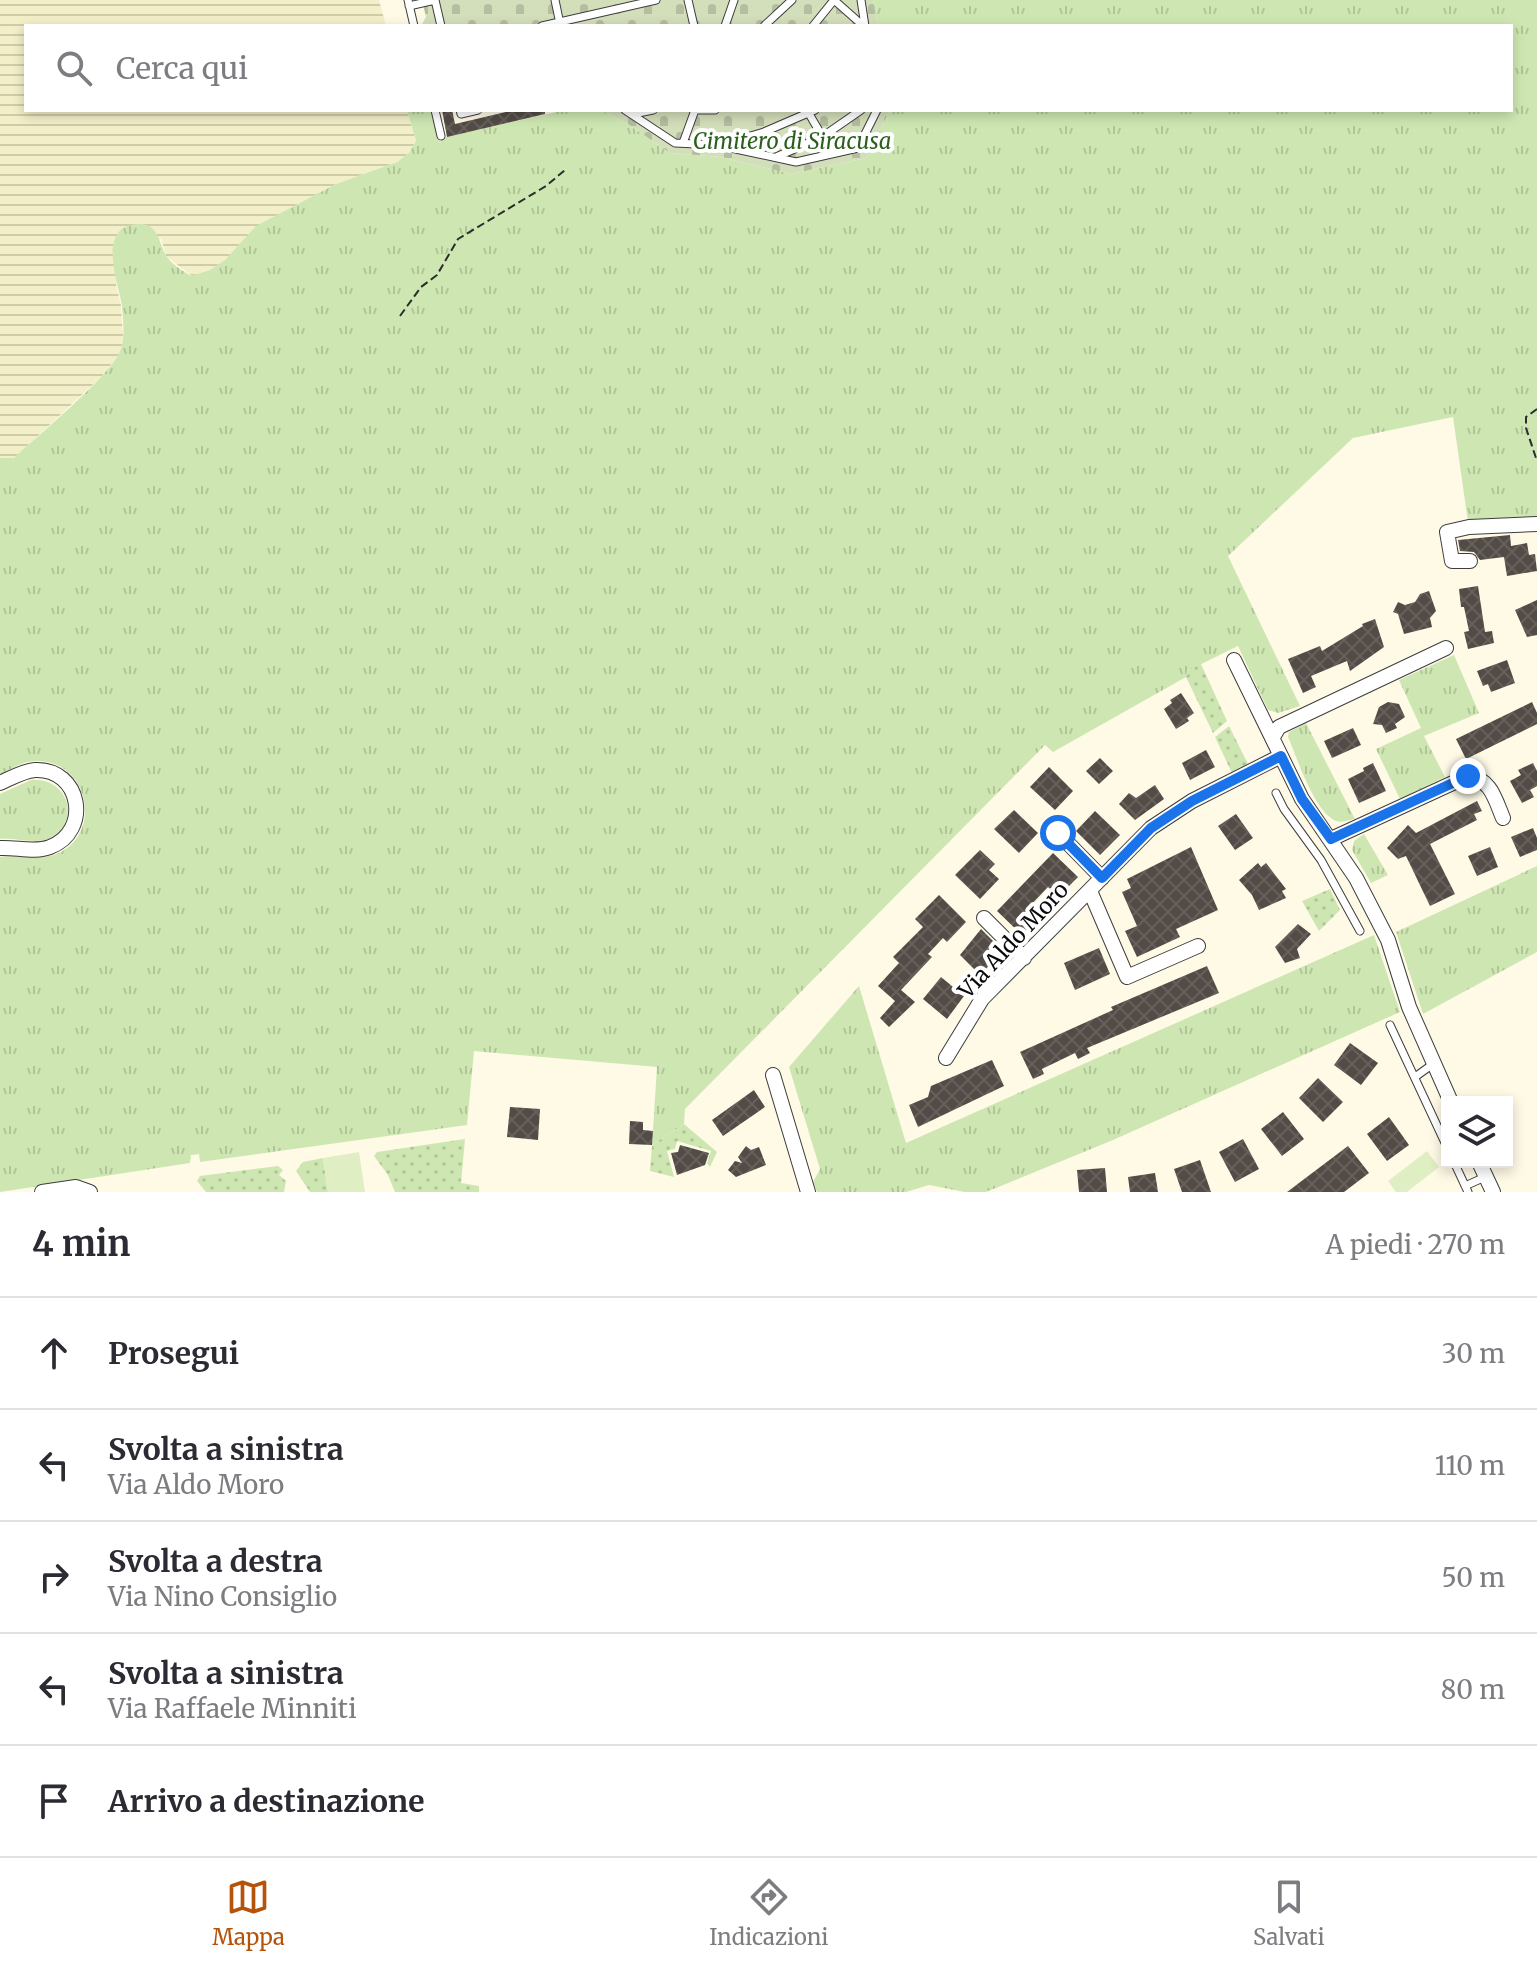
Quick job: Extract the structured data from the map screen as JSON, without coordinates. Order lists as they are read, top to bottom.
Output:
{
  "streets": {
    "street": ["Via Aldo Moro"]
  },
  "parks": ["Cimitero di Siracusa"],
  "page": {
    "search": "Cerca qui",
    "heading": ["4 min", "A piedi · 270 m"],
    "list": [
      ["Prosegui", "30 m"],
      ["Svolta a sinistra", "Via Aldo Moro", "110 m"],
      ["Svolta a destra", "Via Nino Consiglio", "50 m"],
      ["Svolta a sinistra", "Via Raffaele Minniti", "80 m"],
      "Arrivo a destinazione"
    ],
    "nav": ["Mappa", "Indicazioni", "Salvati"]
  }
}
